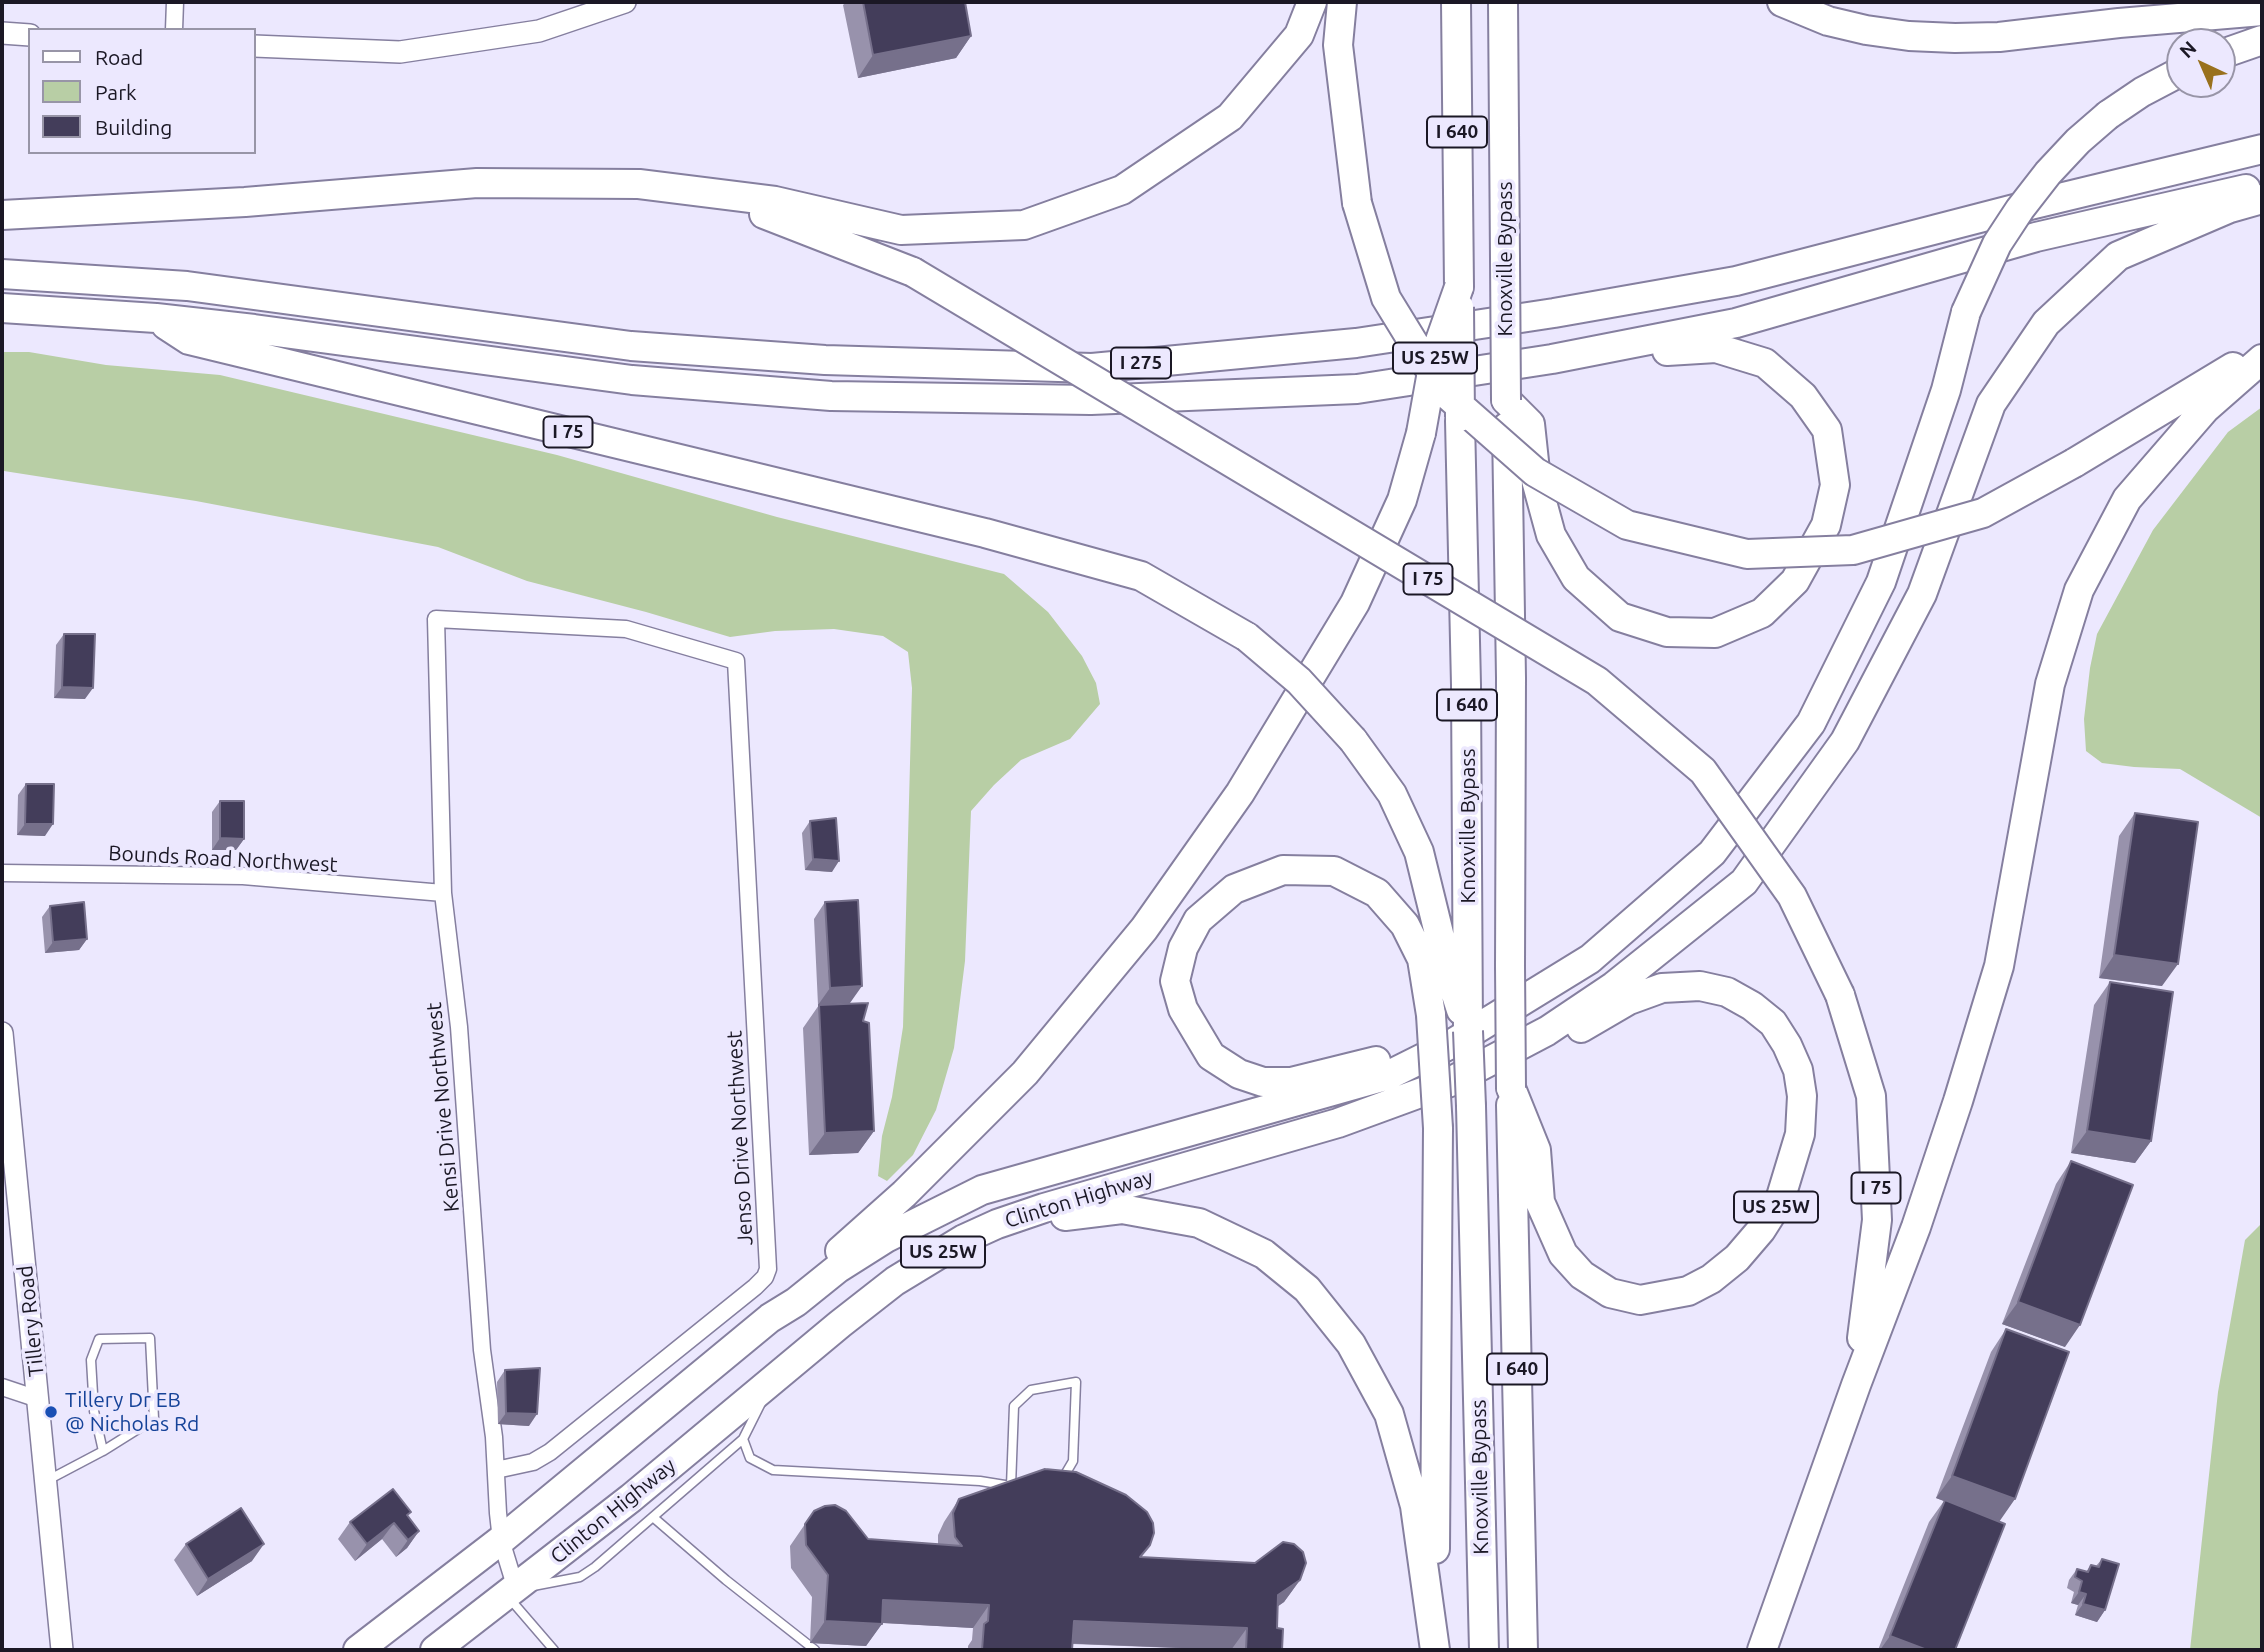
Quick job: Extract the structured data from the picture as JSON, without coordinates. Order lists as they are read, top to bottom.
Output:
{
  "streets": {
    "highway": [
      "I 640",
      "Knoxville Bypass",
      "US 25W",
      "I 275",
      "I 75",
      "Clinton Highway"
    ],
    "street": [
      "Bounds Road Northwest",
      "Kensi Drive Northwest",
      "Jenso Drive Northwest",
      "Tillery Road"
    ]
  },
  "crossings": [
    ["Knoxville Bypass", "US 25W"],
    ["Knoxville Bypass", "I 75"],
    ["US 25W", "Kensi Drive Northwest"],
    ["US 25W", "Clinton Highway"],
    ["I 275", "I 75"],
    ["Bounds Road Northwest", "Kensi Drive Northwest"],
    ["Kensi Drive Northwest", "Jenso Drive Northwest"],
    ["Kensi Drive Northwest", "Clinton Highway"]
  ],
  "places": ["Tillery Dr EB @ Nicholas Rd"],
  "legend": ["Road", "Park", "Building"],
  "north": "top left"
}
